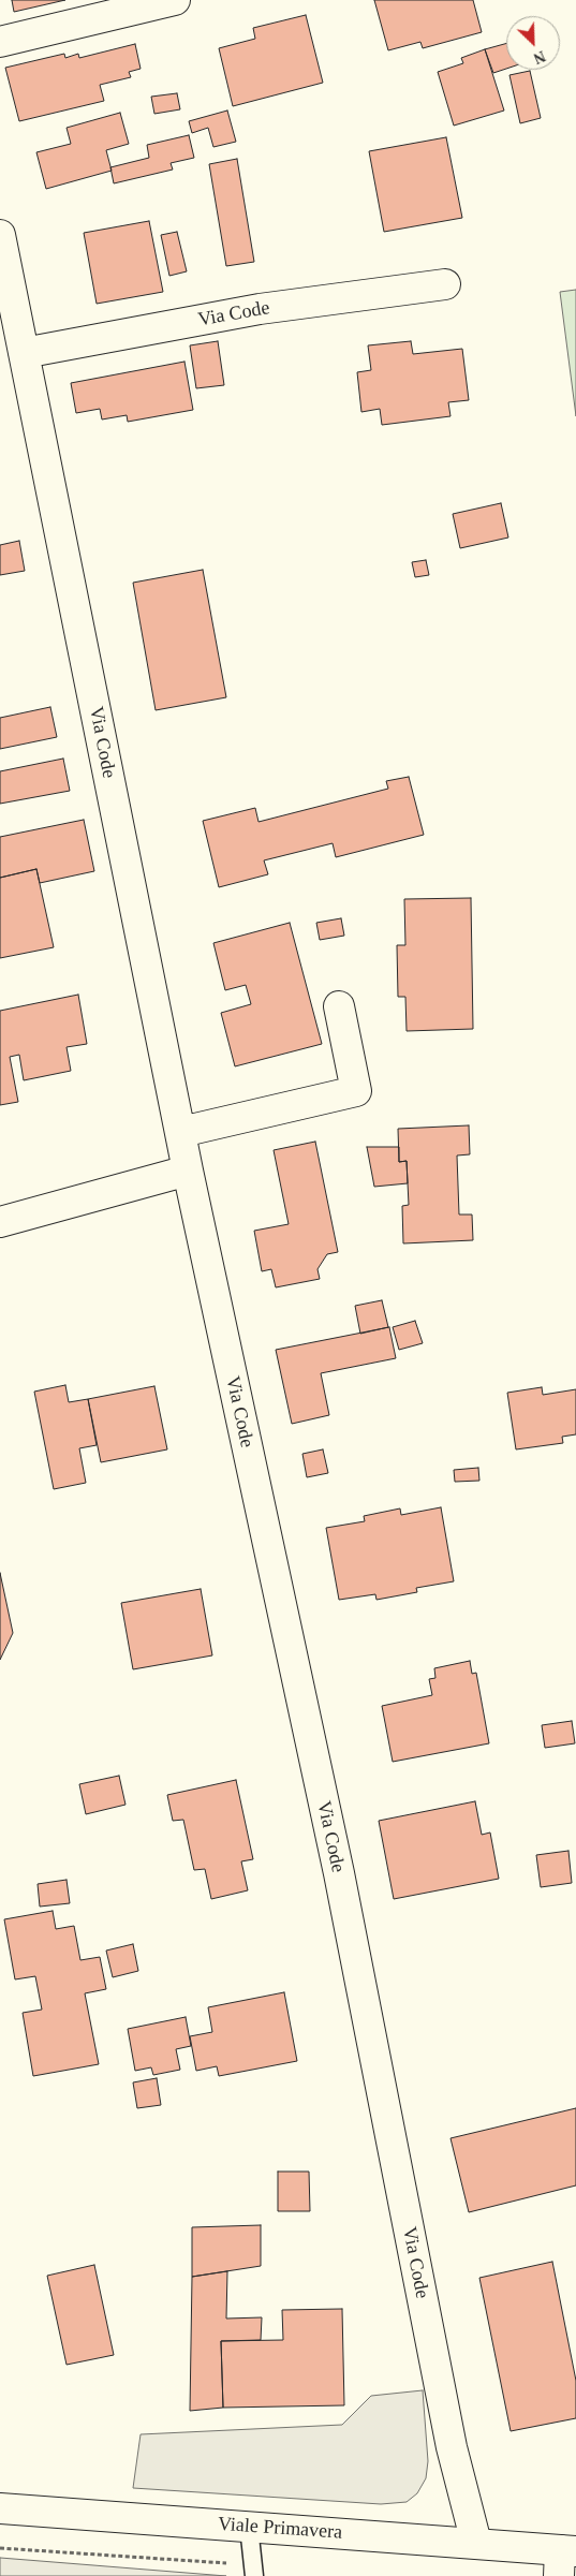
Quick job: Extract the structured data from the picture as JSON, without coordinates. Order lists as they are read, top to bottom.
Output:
{
  "streets": {
    "street": ["Via Code", "Viale Primavera"]
  },
  "crossings": [
    ["Via Code", "Viale Primavera"]
  ],
  "north": "bottom right"
}
